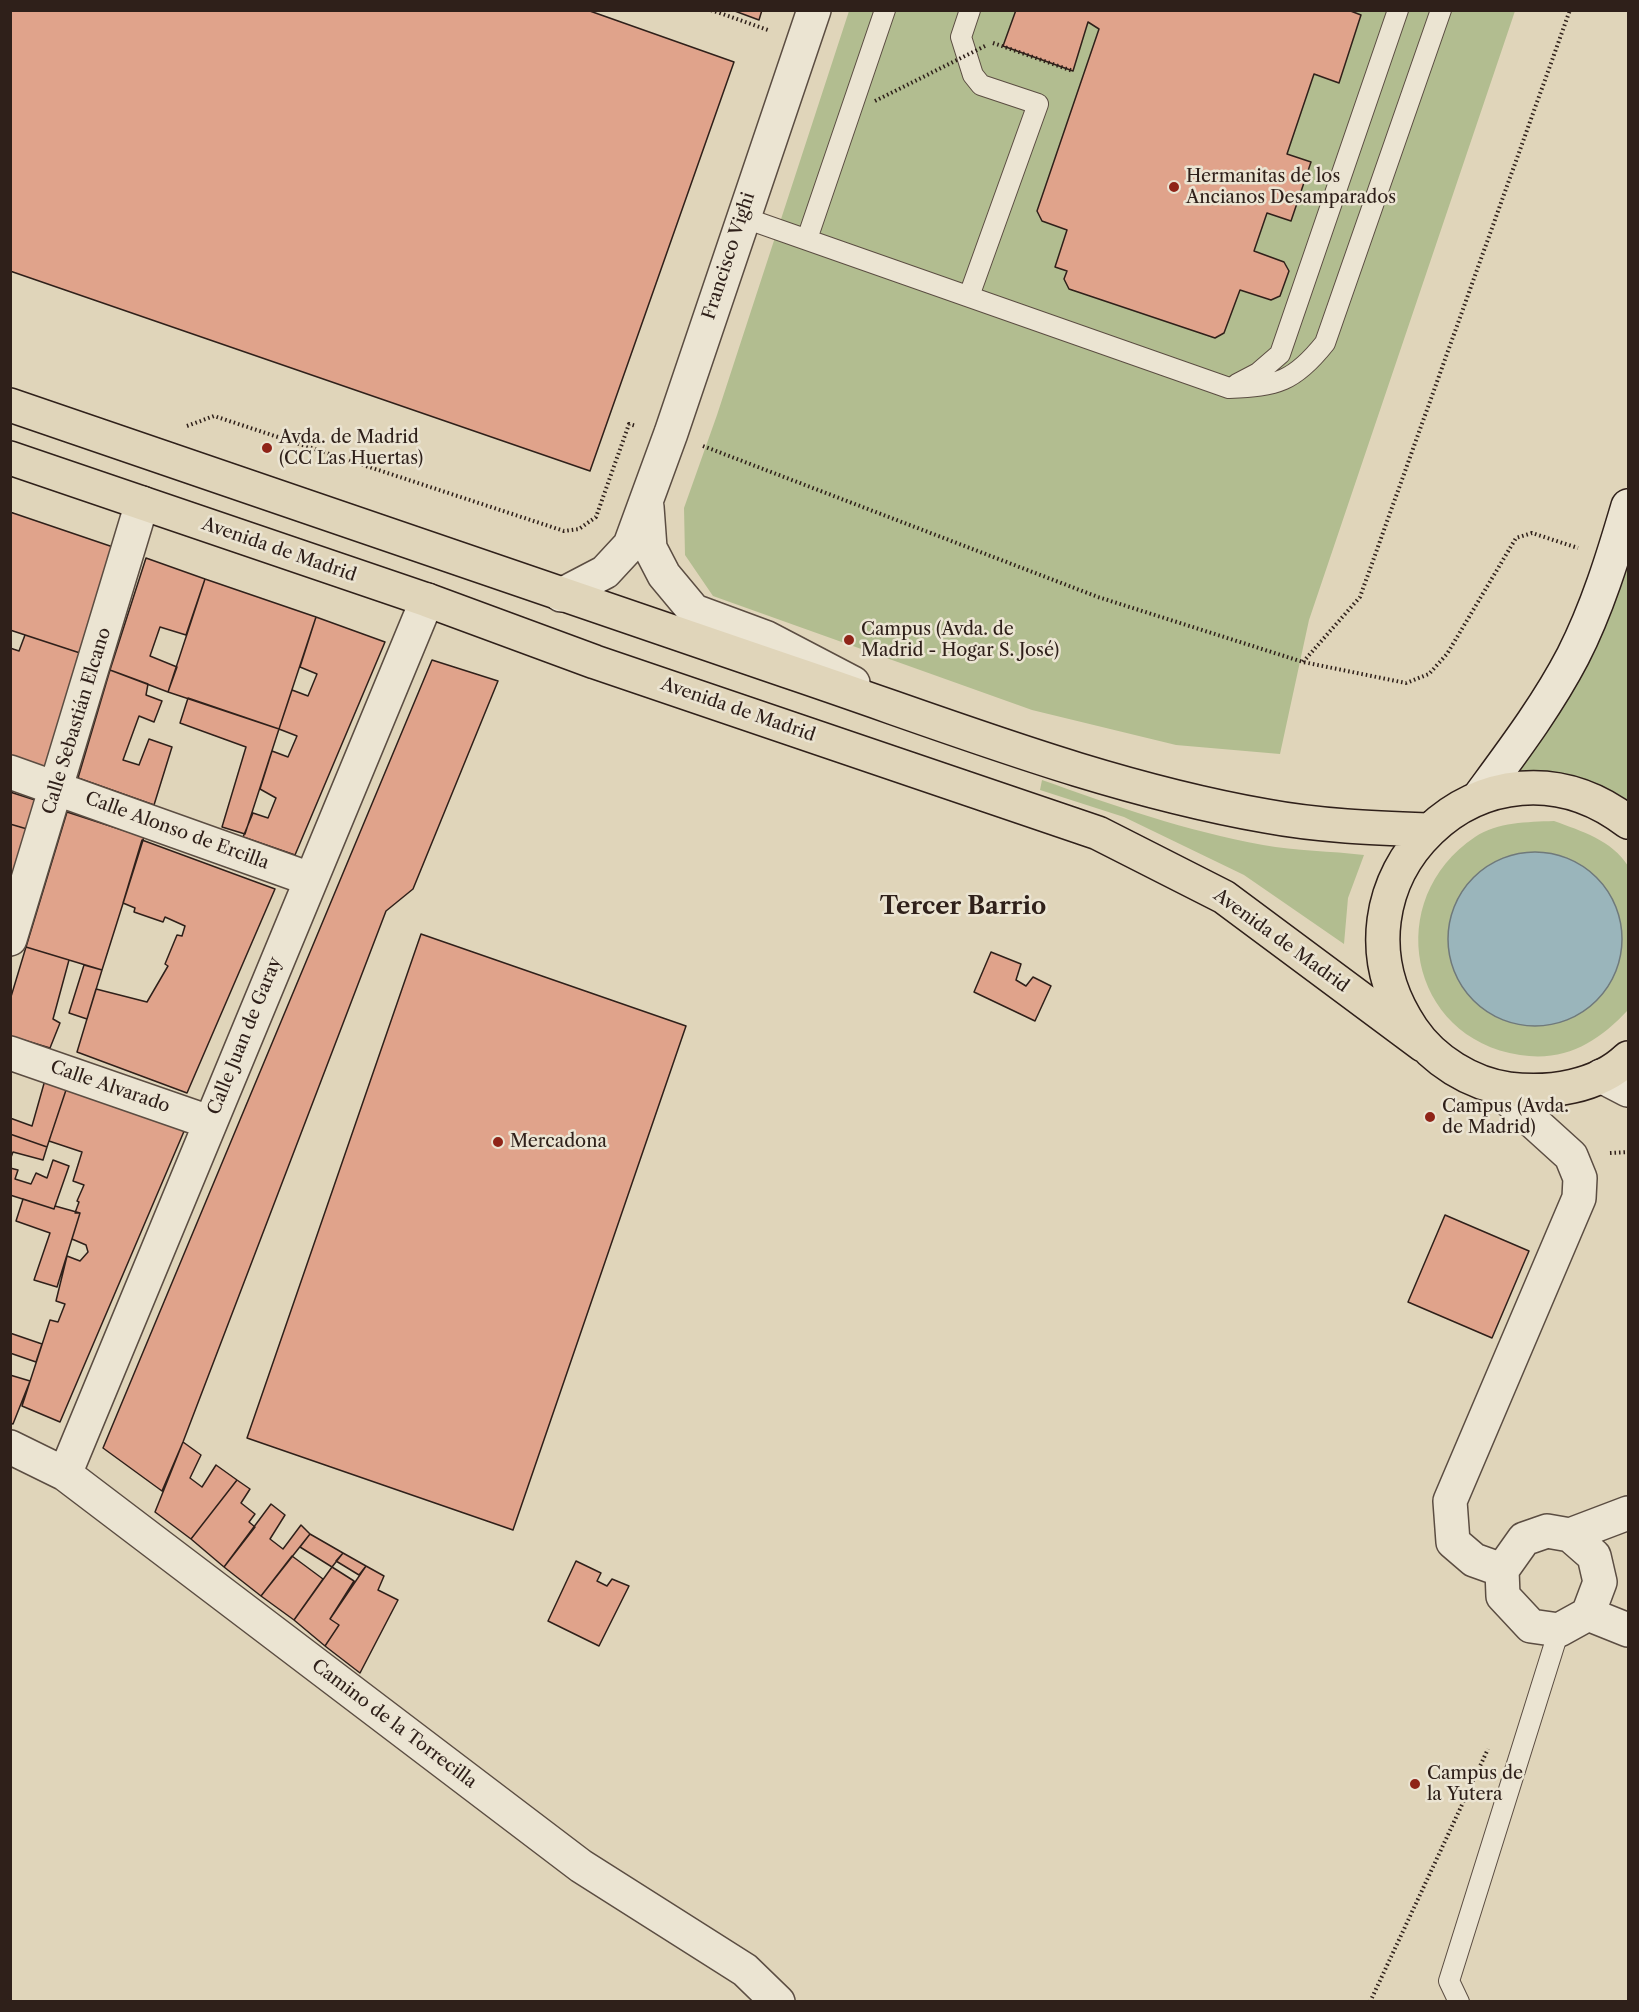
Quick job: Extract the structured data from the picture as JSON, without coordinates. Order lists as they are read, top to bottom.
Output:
{
  "streets": {
    "main road": ["Avenida de Madrid"],
    "street": [
      "Francisco Vighi",
      "Calle Sebastián Elcano",
      "Calle Alonso de Ercilla",
      "Calle Juan de Garay",
      "Calle Alvarado",
      "Camino de la Torrecilla"
    ]
  },
  "crossings": [
    ["Avenida de Madrid", "Calle Sebastián Elcano"],
    ["Avenida de Madrid", "Calle Juan de Garay"],
    ["Calle Sebastián Elcano", "Calle Alonso de Ercilla"],
    ["Calle Alonso de Ercilla", "Calle Juan de Garay"],
    ["Calle Juan de Garay", "Calle Alvarado"],
    ["Calle Juan de Garay", "Camino de la Torrecilla"]
  ],
  "districts": ["Tercer Barrio"],
  "places": [
    "Hermanitas de los Ancianos Desamparados",
    "Avda. de Madrid (CC Las Huertas)",
    "Campus (Avda. de Madrid - Hogar S. José)",
    "Campus (Avda. de Madrid)",
    "Mercadona",
    "Campus de la Yutera"
  ]
}
